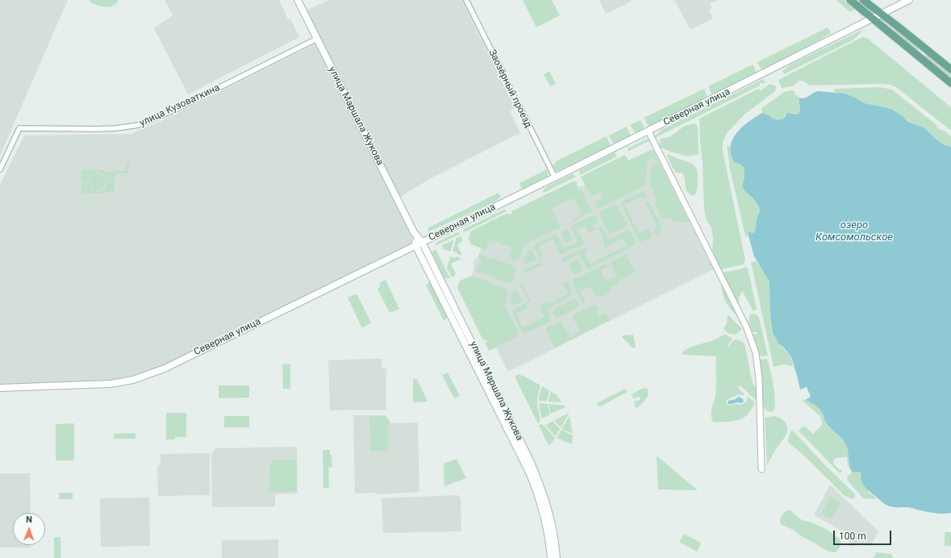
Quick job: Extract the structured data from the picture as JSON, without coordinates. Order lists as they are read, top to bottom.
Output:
{
  "streets": {
    "main road": ["Северная улица", "улица Маршала Жукова"],
    "street": ["Заозёрный проезд", "улица Кузоваткина"]
  },
  "crossings": [
    ["Заозёрный проезд", "Северная улица"],
    ["улица Кузоваткина", "улица Маршала Жукова"],
    ["Северная улица", "улица Маршала Жукова"]
  ],
  "water": ["озеро Комсомольское"],
  "scale_bar": "100 m",
  "north": "top"
}
